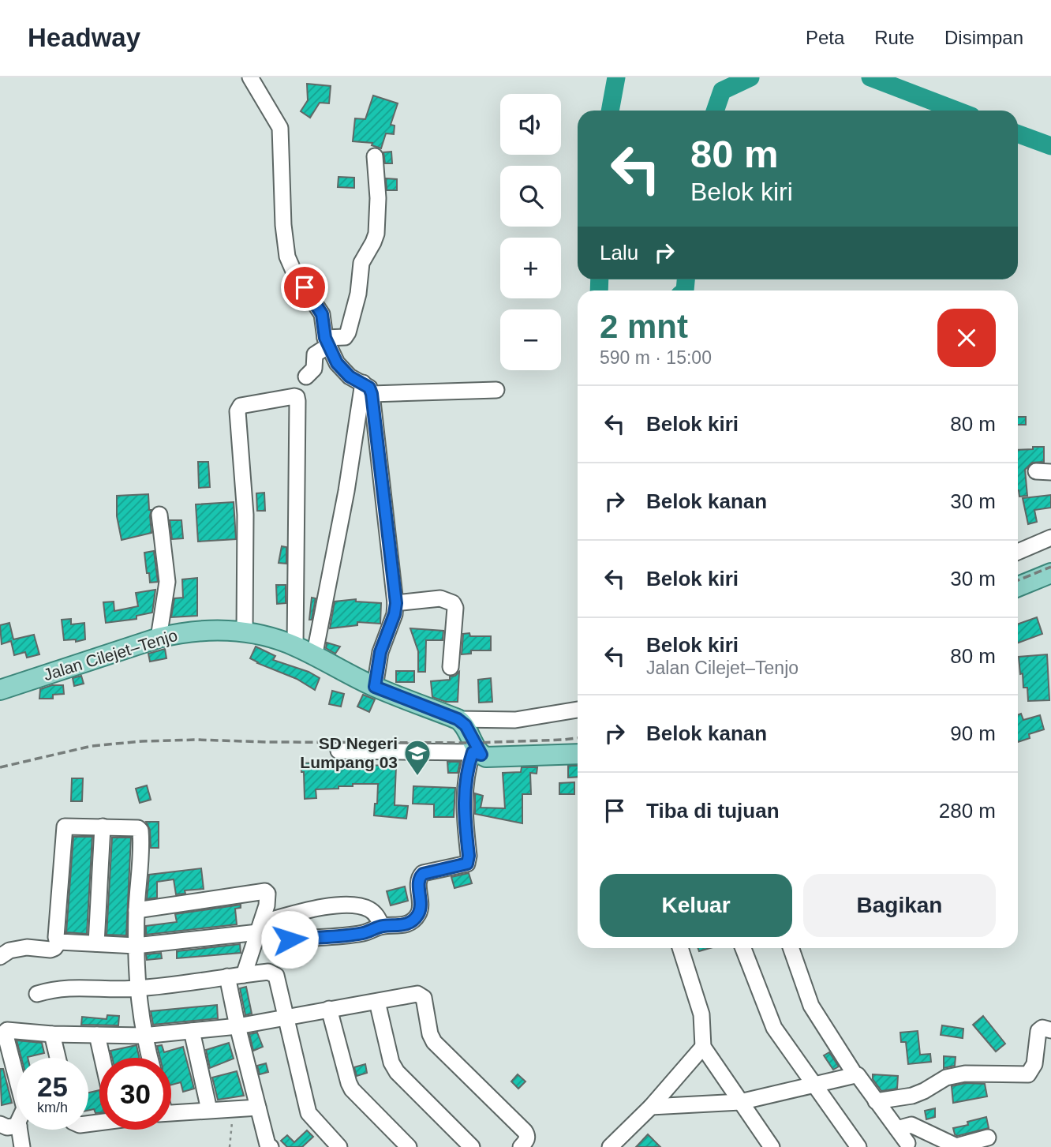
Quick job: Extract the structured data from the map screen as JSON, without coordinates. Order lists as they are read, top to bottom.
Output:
{
  "streets": {
    "main road": ["Jalan Cilejet–Tenjo"]
  },
  "places": {
    "school or university": ["SD Negeri Lumpang 03"]
  },
  "page": {
    "header": "Headway",
    "nav": ["Peta", "Rute", "Disimpan"],
    "map_buttons": ["+", "−"],
    "turn": ["80 m", "Belok kiri"],
    "then": "Lalu",
    "heading": ["2 mnt", "590 m · 15:00"],
    "list": [
      {
        "name": "Belok kiri",
        "value": "80 m"
      },
      {
        "name": "Belok kanan",
        "value": "30 m"
      },
      {
        "name": "Belok kiri",
        "value": "30 m"
      },
      {
        "name": "Belok kiri",
        "note": "Jalan Cilejet–Tenjo",
        "value": "80 m"
      },
      {
        "name": "Belok kanan",
        "value": "90 m"
      },
      {
        "name": "Tiba di tujuan",
        "value": "280 m"
      }
    ],
    "buttons": ["Keluar", "Bagikan"],
    "speed": "25 km/h",
    "limit": "30"
  }
}
